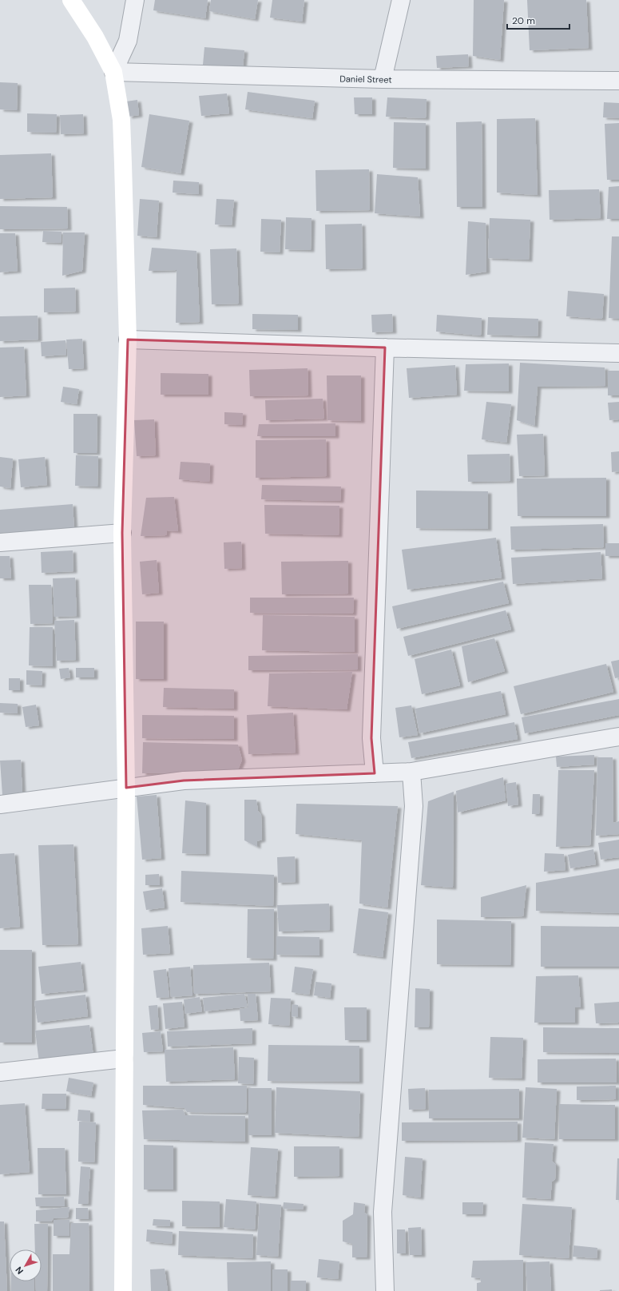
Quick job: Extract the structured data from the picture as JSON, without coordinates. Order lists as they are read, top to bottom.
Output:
{
  "streets": {
    "street": ["Daniel Street"]
  },
  "scale_bar": "20 m",
  "north": "bottom left"
}
